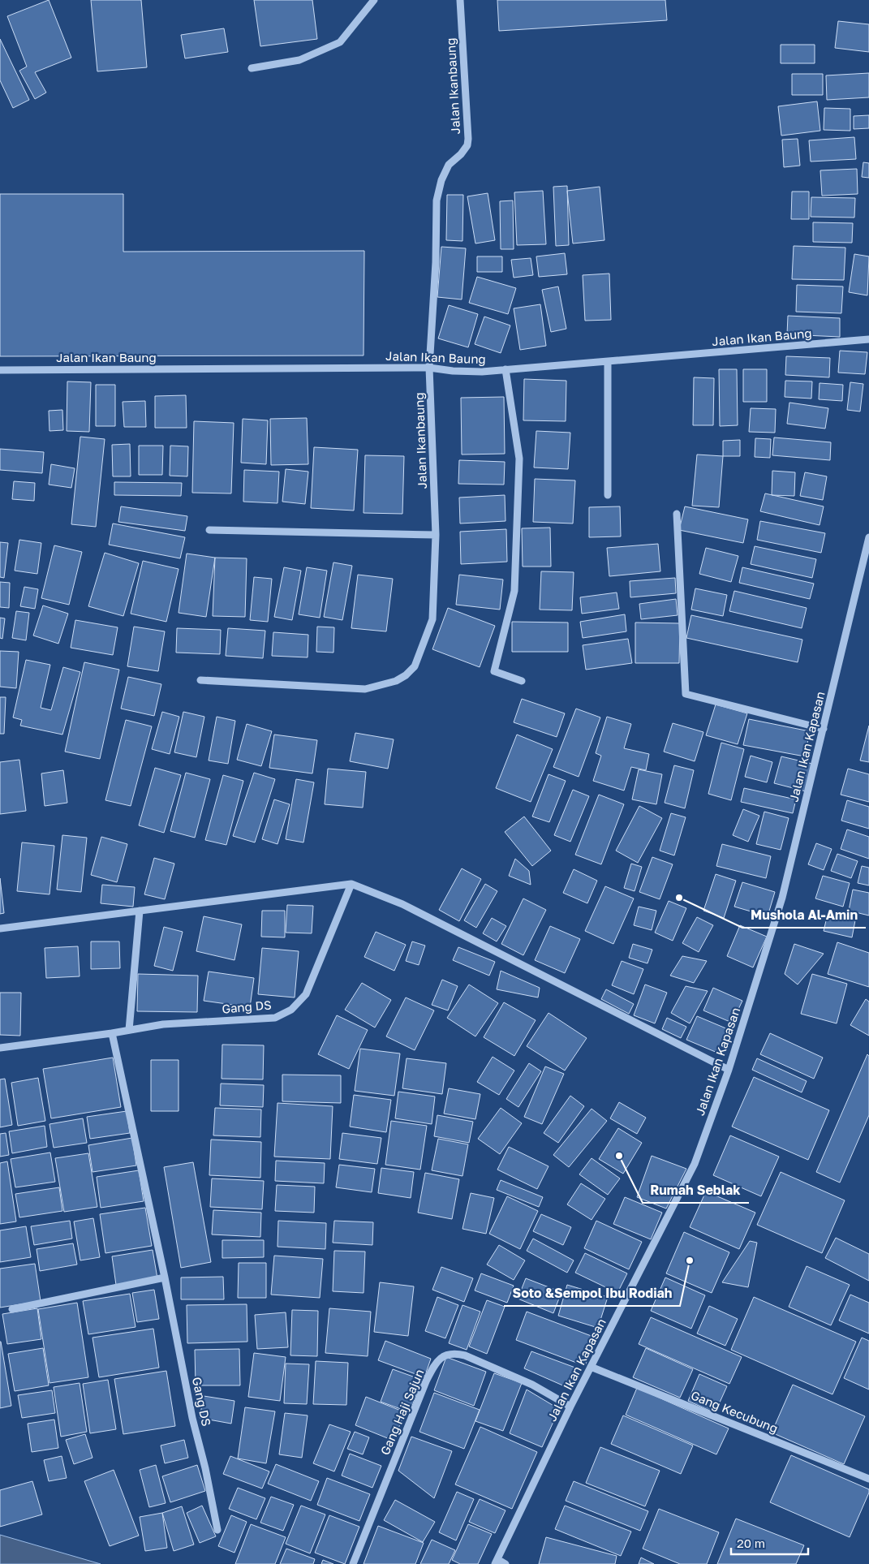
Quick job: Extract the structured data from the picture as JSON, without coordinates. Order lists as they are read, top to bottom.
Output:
{
  "streets": {
    "street": [
      "Jalan Ikanbaung",
      "Jalan Ikan Baung",
      "Jalan Ikan Kapasan",
      "Gang DS",
      "Gang Haji Sajun",
      "Gang Kecubung"
    ]
  },
  "crossings": [
    ["Jalan Ikanbaung", "Jalan Ikan Baung"],
    ["Jalan Ikan Kapasan", "Gang Haji Sajun"],
    ["Jalan Ikan Kapasan", "Gang Kecubung"]
  ],
  "places": ["Mushola Al-Amin", "Rumah Seblak", "Soto &Sempol Ibu Rodiah"],
  "scale_bar": "20 m"
}
